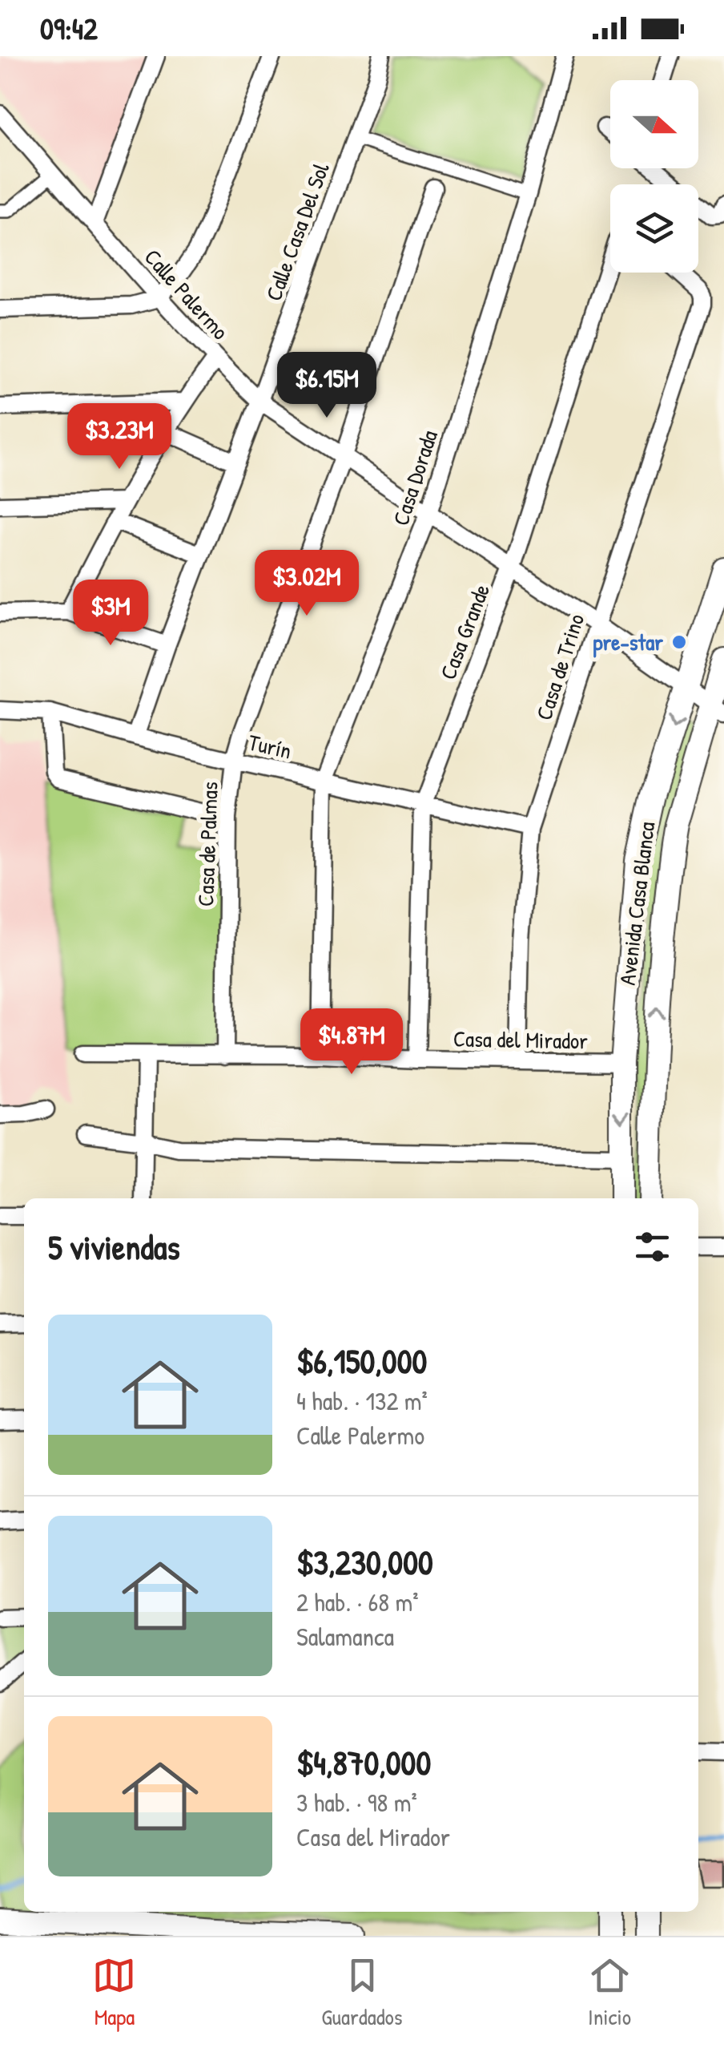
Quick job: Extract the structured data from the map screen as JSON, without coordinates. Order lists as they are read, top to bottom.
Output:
{
  "streets": {
    "street": [
      "Calle Casa Del Sol",
      "Calle Palermo",
      "Casa Dorada",
      "Casa Grande",
      "Casa de Trino",
      "Turín",
      "Casa de Palmas",
      "Avenida Casa Blanca",
      "Casa del Mirador"
    ]
  },
  "crossings": [
    ["Calle Casa Del Sol", "Calle Palermo"],
    ["Calle Casa Del Sol", "Turín"],
    ["Calle Palermo", "Casa Dorada"],
    ["Calle Palermo", "Casa Grande"],
    ["Calle Palermo", "Casa de Trino"],
    ["Calle Palermo", "Casa de Palmas"],
    ["Calle Palermo", "Avenida Casa Blanca"],
    ["Casa Dorada", "Turín"],
    ["Casa Dorada", "Casa del Mirador"],
    ["Casa Grande", "Turín"],
    ["Casa Grande", "Casa del Mirador"],
    ["Casa de Trino", "Turín"],
    ["Casa de Trino", "Casa del Mirador"],
    ["Turín", "Casa de Palmas"],
    ["Casa de Palmas", "Casa del Mirador"],
    ["Avenida Casa Blanca", "Casa del Mirador"]
  ],
  "places": ["pre-star"],
  "north": "right",
  "page": {
    "status": "09:42",
    "price": [
      "$6.15M",
      "$3.23M",
      "$3.02M",
      "$3M",
      "$4.87M"
    ],
    "heading": "5 viviendas",
    "list": [
      {
        "name": "$6,150,000",
        "note": "4 hab. · 132 m² · Calle Palermo"
      },
      {
        "name": "$3,230,000",
        "note": "2 hab. · 68 m² · Salamanca"
      },
      {
        "name": "$4,870,000",
        "note": "3 hab. · 98 m² · Casa del Mirador"
      }
    ],
    "tabs": ["Mapa", "Guardados", "Inicio"]
  }
}
